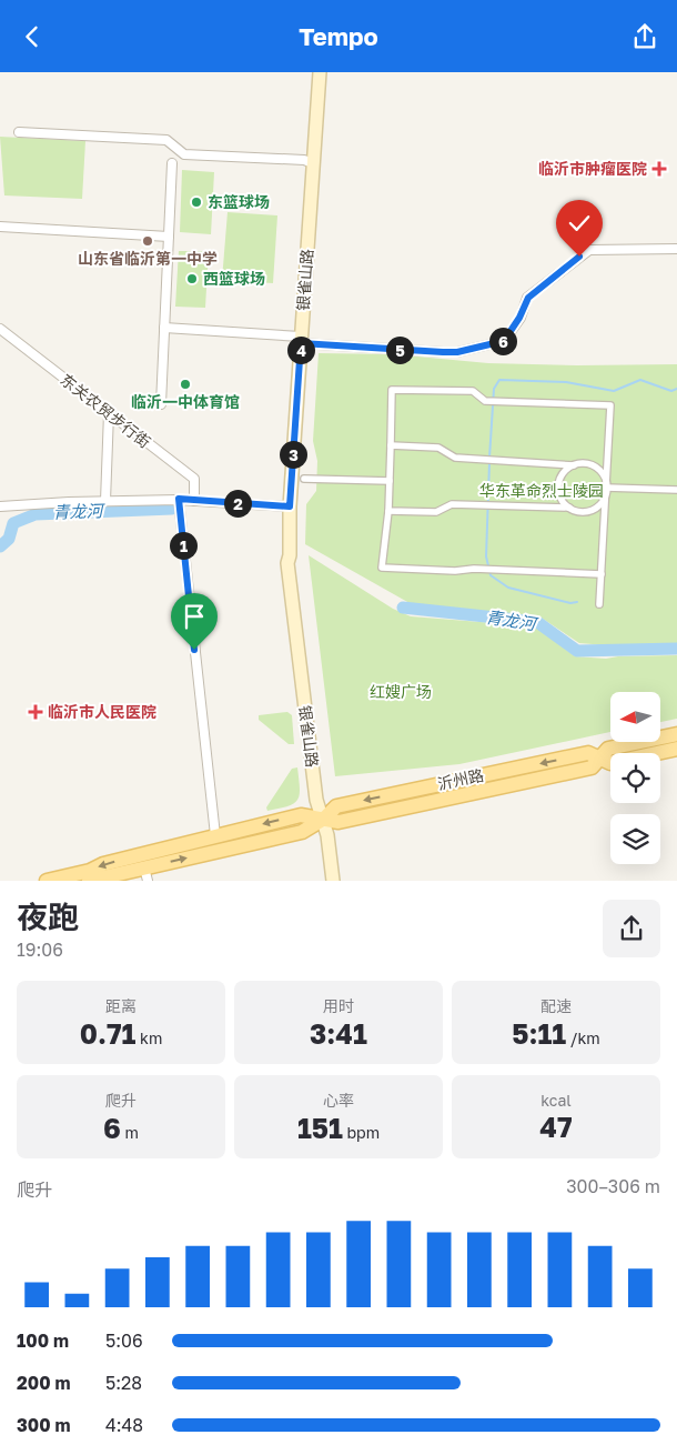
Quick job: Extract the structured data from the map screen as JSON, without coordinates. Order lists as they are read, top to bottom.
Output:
{
  "streets": {
    "main road": ["银雀山路", "沂州路"],
    "street": ["东关农贸步行街"]
  },
  "crossings": [
    ["银雀山路", "沂州路"]
  ],
  "water": ["青龙河"],
  "parks": ["华东革命烈士陵园", "红嫂广场"],
  "places": {
    "health": ["临沂市肿瘤医院", "临沂市人民医院"],
    "other": [
      "东篮球场",
      "山东省临沂第一中学",
      "西篮球场",
      "临沂一中体育馆"
    ]
  },
  "north": "left",
  "page": {
    "header": "Tempo",
    "pins": [
      "6",
      "4",
      "5",
      "3",
      "2",
      "1"
    ],
    "heading": ["夜跑", "19:06"],
    "stats": [
      ["距离", "0.71 km"],
      ["用时", "3:41"],
      ["配速", "5:11 /km"],
      ["爬升", "6 m"],
      ["心率", "151 bpm"],
      ["kcal", "47"]
    ],
    "chart": ["爬升", "300–306 m"],
    "list": [
      {
        "name": "100 m",
        "note": "5:06"
      },
      {
        "name": "200 m",
        "note": "5:28"
      },
      {
        "name": "300 m",
        "note": "4:48"
      }
    ]
  }
}
